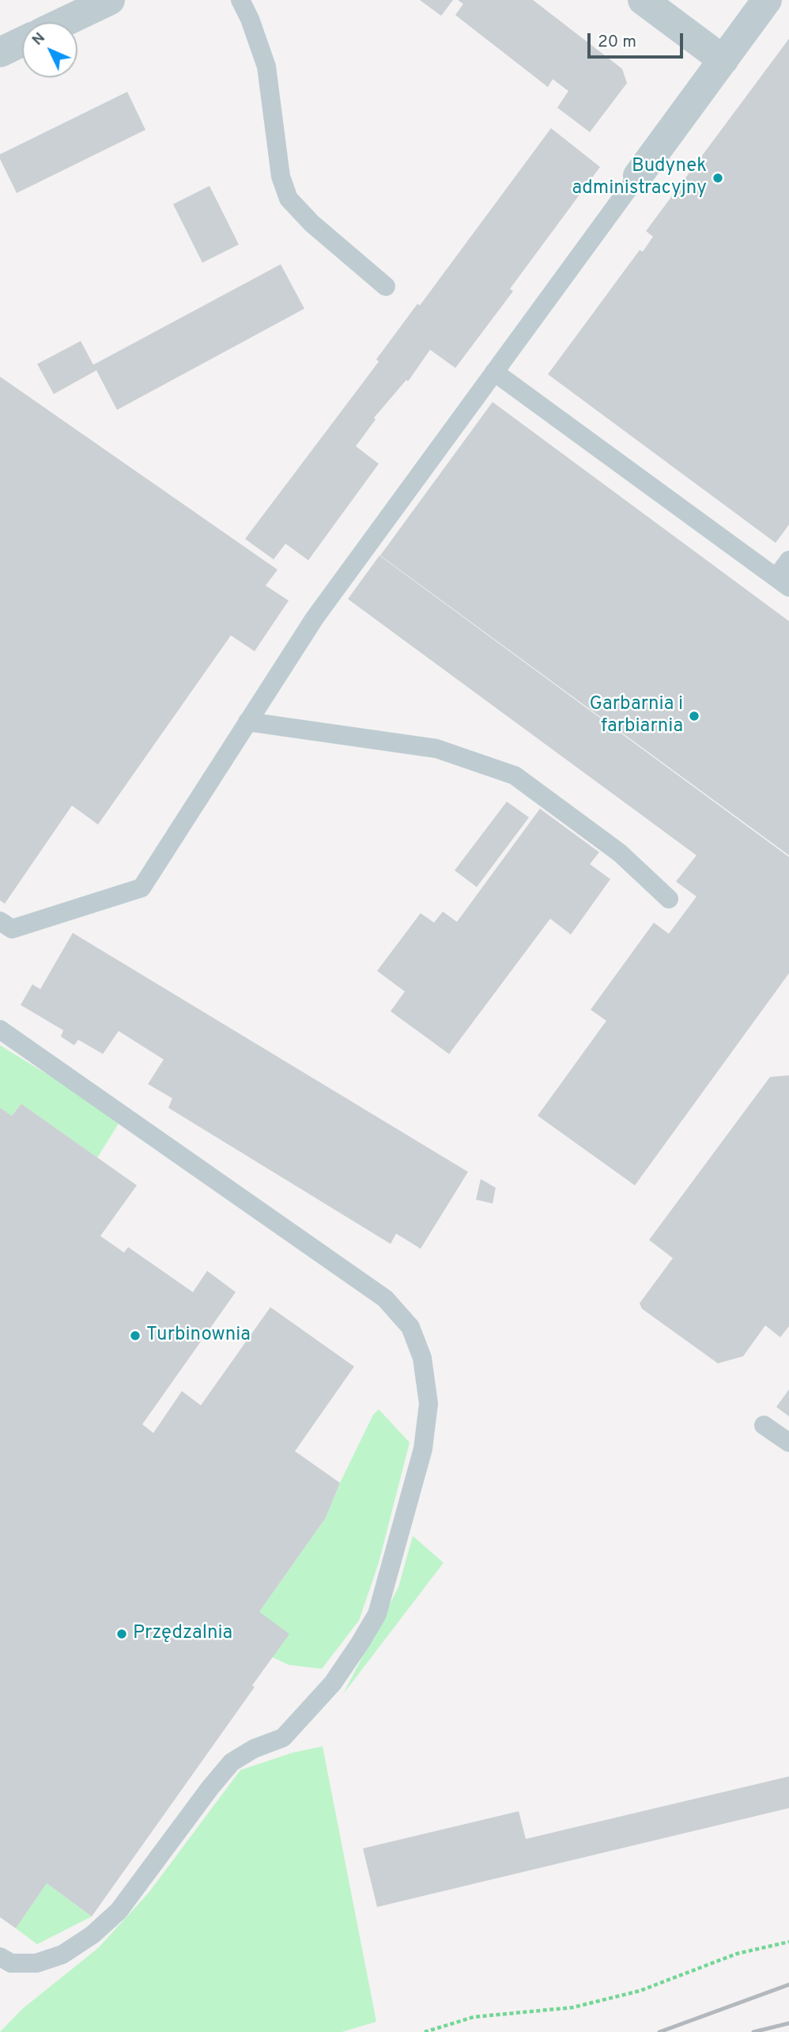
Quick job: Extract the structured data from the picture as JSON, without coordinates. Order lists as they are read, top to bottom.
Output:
{
  "places": [
    "Budynek administracyjny",
    "Garbarnia i farbiarnia",
    "Turbinownia",
    "Przędzalnia"
  ],
  "scale_bar": "20 m",
  "north": "top left"
}
